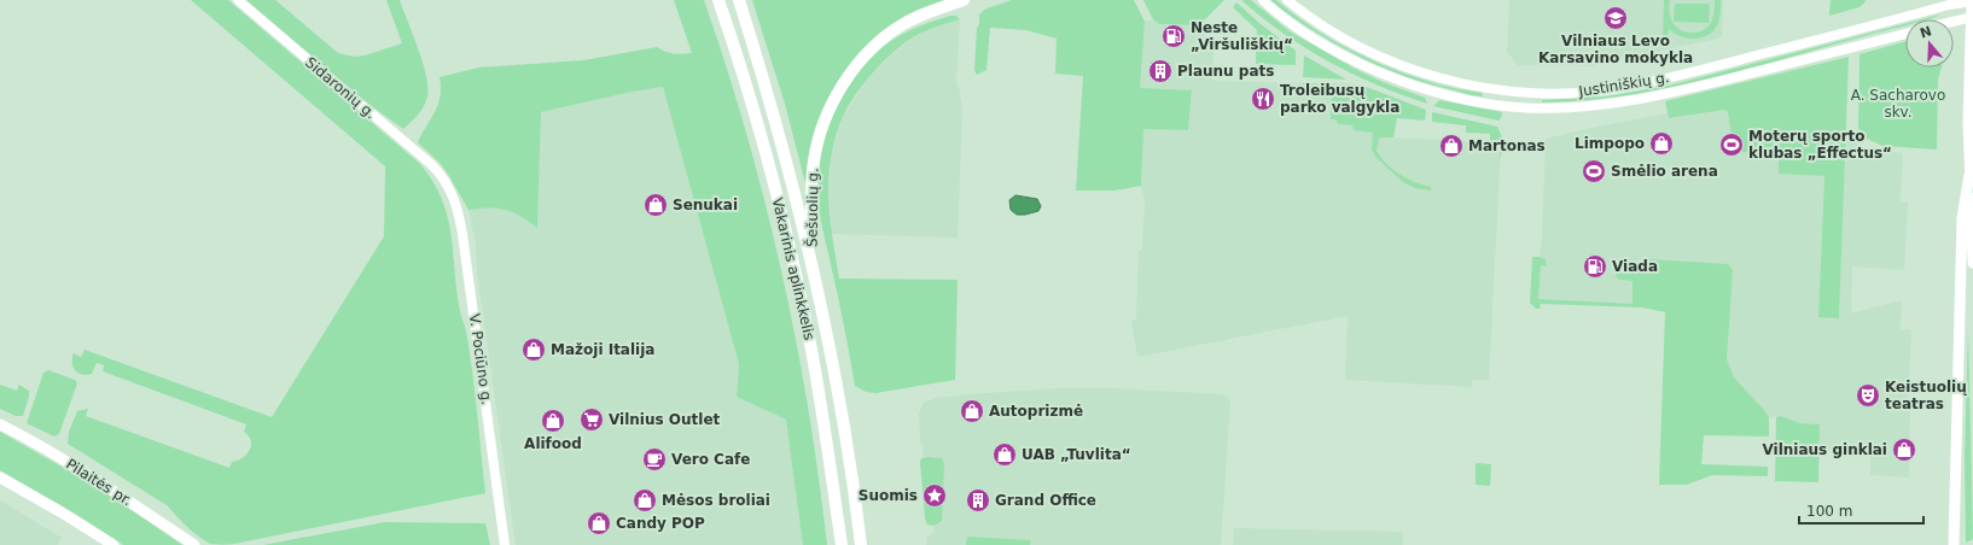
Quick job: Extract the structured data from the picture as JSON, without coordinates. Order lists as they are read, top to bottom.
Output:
{
  "streets": {
    "highway": ["Šešuolių g.", "Vakarinis aplinkkelis"],
    "main road": [
      "Justiniškių g.",
      "Sidaronių g.",
      "V. Pociūno g.",
      "Pilaitės pr."
    ]
  },
  "crossings": [
    ["Sidaronių g.", "V. Pociūno g."],
    ["Šešuolių g.", "Vakarinis aplinkkelis"]
  ],
  "parks": ["A. Sacharovo skv."],
  "places": {
    "school or university": ["Vilniaus Levo Karsavino mokykla"],
    "fuel station": ["Neste „Viršuliškių“", "Viada"],
    "building": ["Plaunu pats", "Grand Office"],
    "restaurant": ["Troleibusų parko valgykla"],
    "shop": [
      "Limpopo",
      "Martonas",
      "Senukai",
      "Mažoji Italija",
      "Autoprizmė",
      "Alifood",
      "Vilniaus ginklai",
      "UAB „Tuvlita“",
      "Mėsos broliai",
      "Candy POP"
    ],
    "sports": ["Moterų sporto klubas „Effectus“", "Smėlio arena"],
    "theatre": ["Keistuolių teatras"],
    "supermarket": ["Vilnius Outlet"],
    "cafe": ["Vero Cafe"],
    "place": ["Suomis"]
  },
  "scale_bar": "100 m",
  "north": "top"
}
